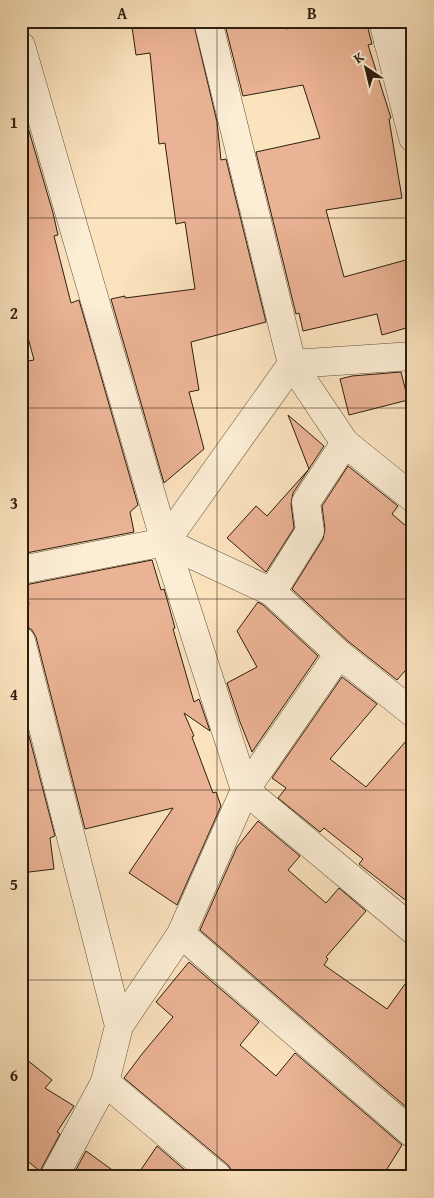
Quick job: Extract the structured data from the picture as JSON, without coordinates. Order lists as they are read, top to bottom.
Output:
{
  "north": "top left",
  "grid": {
    "columns": ["A", "B"],
    "rows": [
      "1",
      "2",
      "3",
      "4",
      "5",
      "6"
    ]
  }
}
